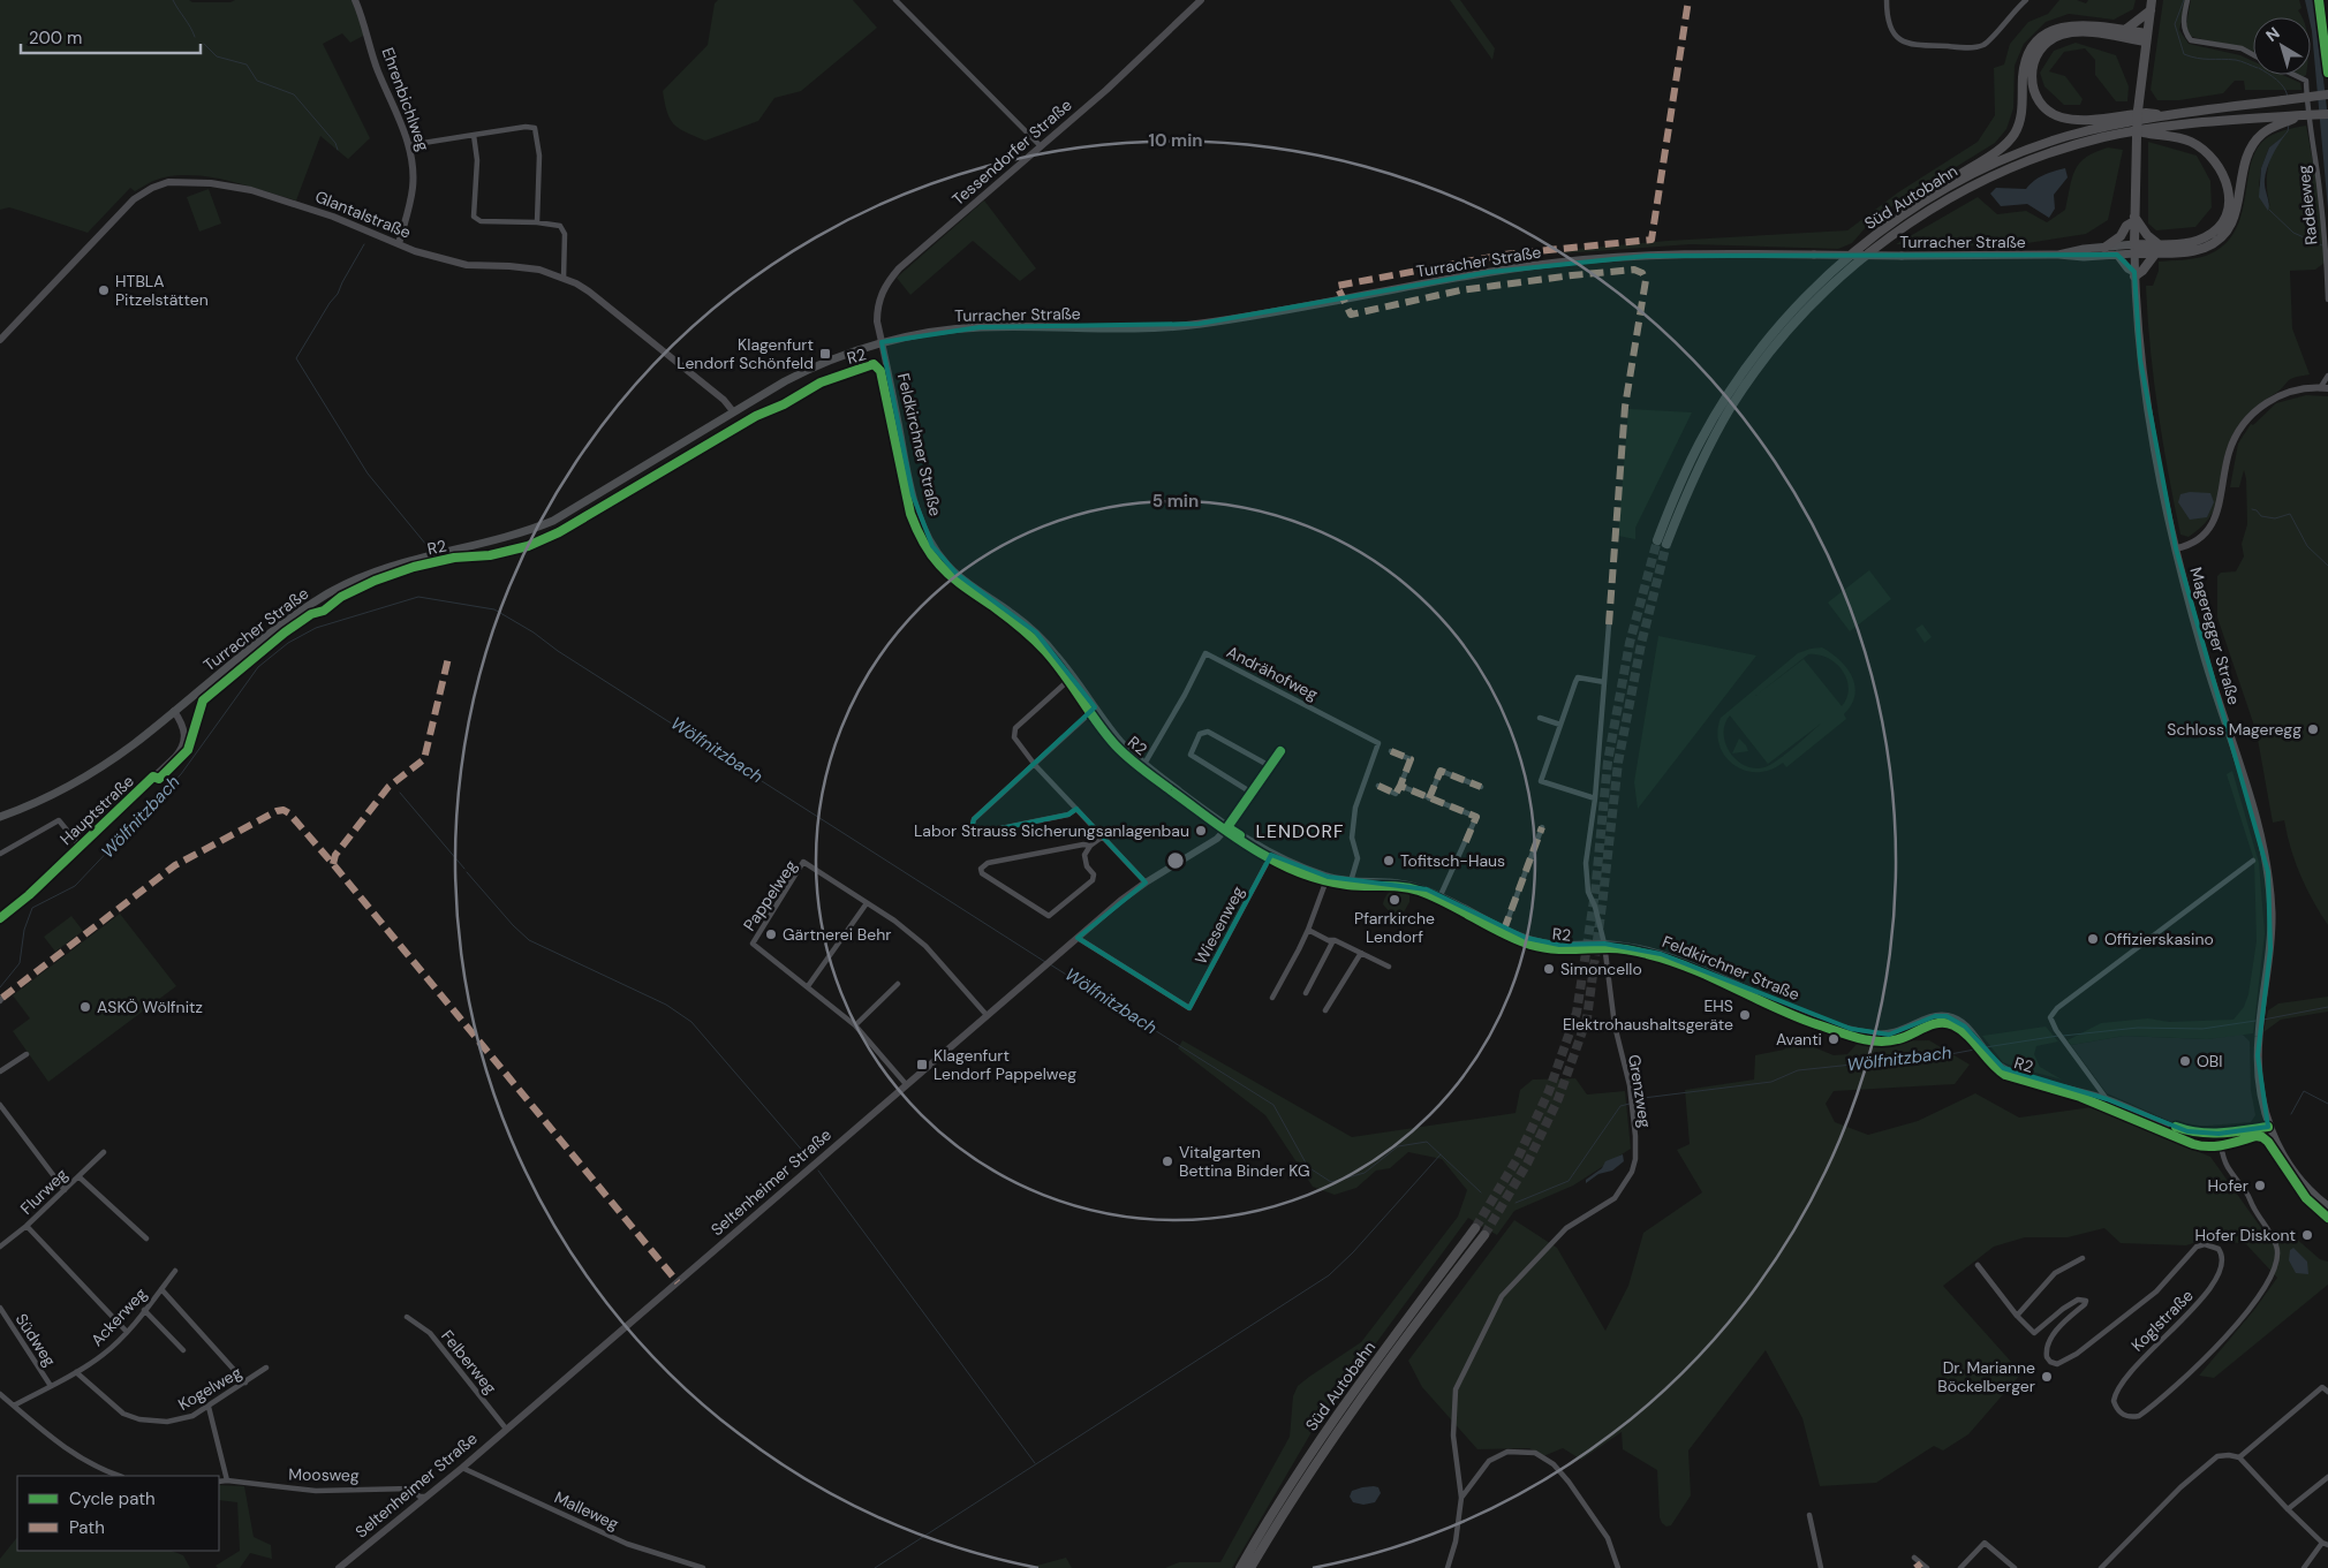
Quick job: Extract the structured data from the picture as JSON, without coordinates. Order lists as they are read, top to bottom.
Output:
{
  "streets": {
    "highway": ["Süd Autobahn"],
    "main road": [
      "Ehrenbichlweg",
      "Tessendorfer Straße",
      "Glantalstraße",
      "Turracher Straße",
      "Feldkirchner Straße",
      "Mageregger Straße",
      "Hauptstraße",
      "Seltenheimer Straße"
    ],
    "street": [
      "Radeleweg",
      "Andrähofweg",
      "Pappelweg",
      "Wiesenweg",
      "Grenzweg",
      "Flurweg",
      "Ackerweg",
      "Koglstraße",
      "Südweg",
      "Felberweg",
      "Kogelweg",
      "Moosweg",
      "Malleweg"
    ],
    "cycle path": ["R2"]
  },
  "crossings": [
    ["Ehrenbichlweg", "Glantalstraße"],
    ["Tessendorfer Straße", "Turracher Straße"],
    ["Tessendorfer Straße", "Feldkirchner Straße"],
    ["Glantalstraße", "Turracher Straße"],
    ["Turracher Straße", "Feldkirchner Straße"],
    ["Turracher Straße", "Mageregger Straße"],
    ["Turracher Straße", "Hauptstraße"],
    ["Feldkirchner Straße", "Mageregger Straße"],
    ["Feldkirchner Straße", "Andrähofweg"],
    ["Feldkirchner Straße", "Wiesenweg"],
    ["Feldkirchner Straße", "Grenzweg"],
    ["Feldkirchner Straße", "Seltenheimer Straße"],
    ["Feldkirchner Straße", "Koglstraße"],
    ["Pappelweg", "Seltenheimer Straße"],
    ["Wiesenweg", "Seltenheimer Straße"],
    ["Seltenheimer Straße", "Felberweg"],
    ["Seltenheimer Straße", "Moosweg"],
    ["Seltenheimer Straße", "Malleweg"],
    ["Ackerweg", "Südweg"],
    ["Ackerweg", "Kogelweg"]
  ],
  "districts": ["LENDORF"],
  "water": ["Wölfnitzbach"],
  "places": {
    "other": [
      "HTBLA Pitzelstätten",
      "Schloss Mageregg",
      "Labor Strauss Sicherungsanlagenbau",
      "Tofitsch-Haus",
      "Pfarrkirche Lendorf",
      "Gärtnerei Behr",
      "Offizierskasino",
      "Simoncello",
      "ASKÖ Wölfnitz",
      "EHS Elektrohaushaltsgeräte",
      "Avanti",
      "OBI",
      "Vitalgarten Bettina Binder KG",
      "Hofer",
      "Hofer Diskont",
      "Dr. Marianne Böckelberger"
    ],
    "transit": ["Klagenfurt Lendorf Schönfeld", "Klagenfurt Lendorf Pappelweg"]
  },
  "legend": ["Cycle path", "Path"],
  "scale_bar": "200 m",
  "north": "top left",
  "rings": ["10 min", "5 min"]
}
